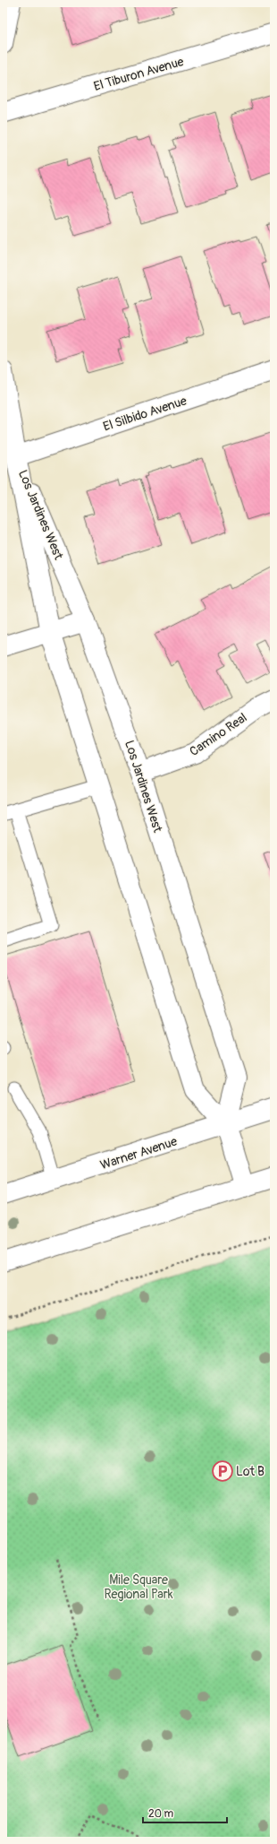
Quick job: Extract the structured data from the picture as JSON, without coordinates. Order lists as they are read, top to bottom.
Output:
{
  "streets": {
    "street": [
      "El Tiburon Avenue",
      "El Silbido Avenue",
      "Los Jardines West",
      "Camino Real",
      "Warner Avenue"
    ]
  },
  "crossings": [
    ["El Silbido Avenue", "Los Jardines West"],
    ["Los Jardines West", "Camino Real"],
    ["Los Jardines West", "Warner Avenue"]
  ],
  "parks": ["Mile Square Regional Park"],
  "places": {
    "parking": ["Lot B"]
  },
  "scale_bar": "20 m"
}
